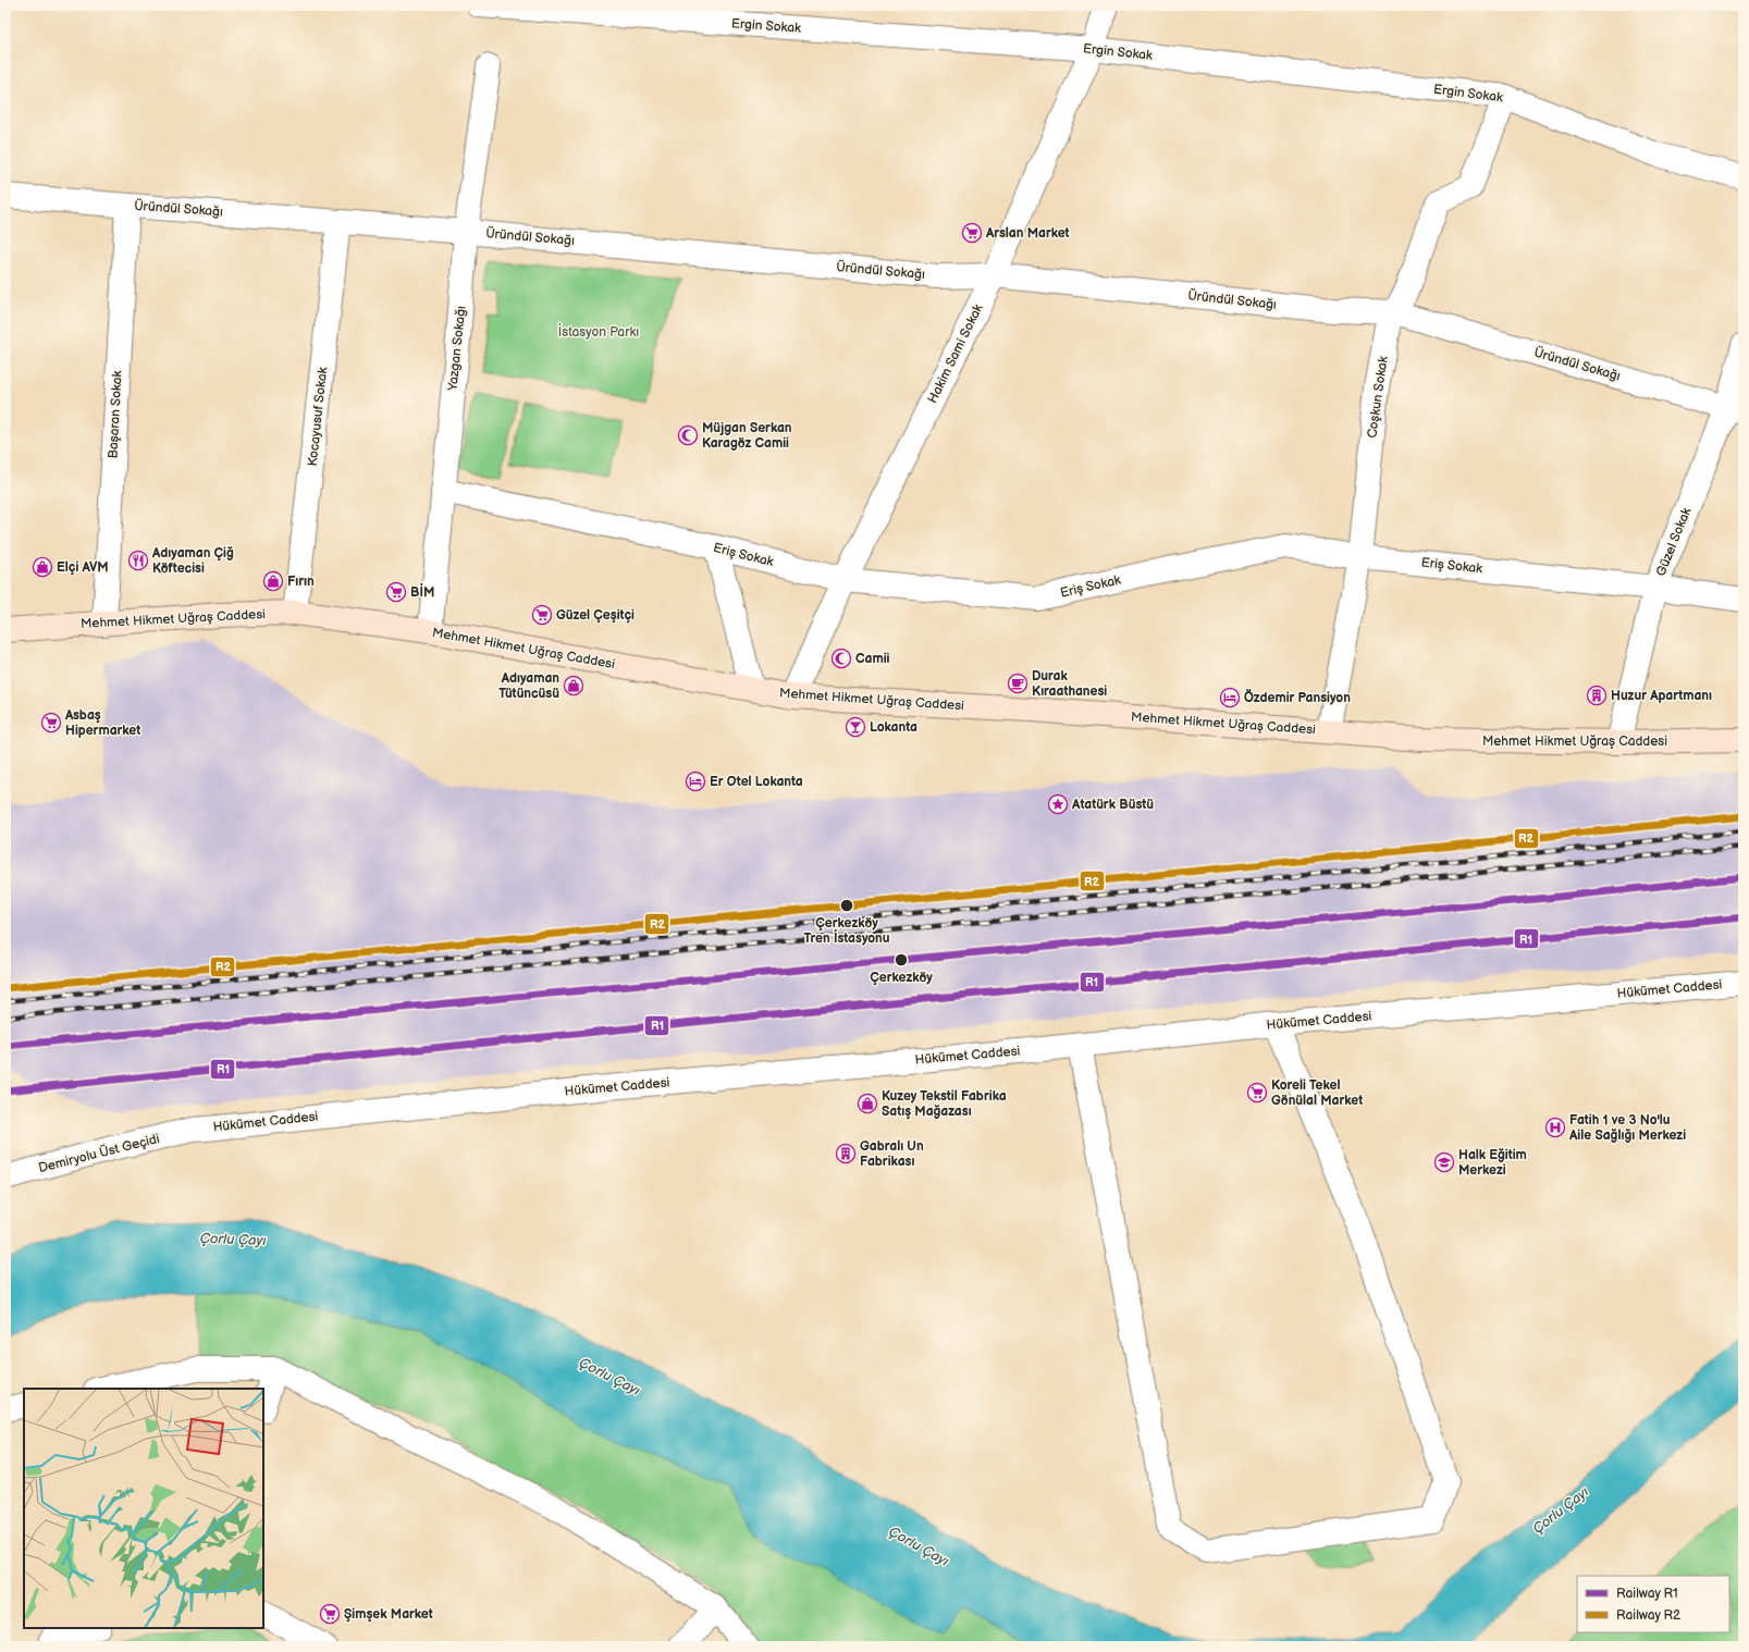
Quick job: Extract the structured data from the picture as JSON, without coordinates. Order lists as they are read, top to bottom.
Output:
{
  "streets": {
    "main road": ["Mehmet Hikmet Uğraş Caddesi"],
    "street": [
      "Ergin Sokak",
      "Üründül Sokağı",
      "Yazgan Sokağı",
      "Hakim Sami Sokak",
      "Coşkun Sokak",
      "Başaran Sokak",
      "Kocayusuf Sokak",
      "Güzel Sokak",
      "Eriş Sokak",
      "Hükümet Caddesi",
      "Demiryolu Üst Geçidi"
    ]
  },
  "crossings": [
    ["Ergin Sokak", "Hakim Sami Sokak"],
    ["Ergin Sokak", "Coşkun Sokak"],
    ["Üründül Sokağı", "Yazgan Sokağı"],
    ["Üründül Sokağı", "Hakim Sami Sokak"],
    ["Üründül Sokağı", "Coşkun Sokak"],
    ["Üründül Sokağı", "Başaran Sokak"],
    ["Üründül Sokağı", "Kocayusuf Sokak"],
    ["Üründül Sokağı", "Güzel Sokak"],
    ["Yazgan Sokağı", "Eriş Sokak"],
    ["Yazgan Sokağı", "Mehmet Hikmet Uğraş Caddesi"],
    ["Hakim Sami Sokak", "Eriş Sokak"],
    ["Hakim Sami Sokak", "Mehmet Hikmet Uğraş Caddesi"],
    ["Coşkun Sokak", "Eriş Sokak"],
    ["Coşkun Sokak", "Mehmet Hikmet Uğraş Caddesi"],
    ["Başaran Sokak", "Mehmet Hikmet Uğraş Caddesi"],
    ["Kocayusuf Sokak", "Mehmet Hikmet Uğraş Caddesi"],
    ["Güzel Sokak", "Eriş Sokak"],
    ["Güzel Sokak", "Mehmet Hikmet Uğraş Caddesi"],
    ["Hükümet Caddesi", "Demiryolu Üst Geçidi"]
  ],
  "water": ["Çorlu Çayı"],
  "parks": ["İstasyon Parkı"],
  "places": {
    "supermarket": [
      "Arslan Market",
      "BİM",
      "Güzel Çeşitçi",
      "Asbaş Hipermarket",
      "Koreli Tekel Gönülal Market",
      "Şimşek Market"
    ],
    "mosque": ["Müjgan Serkan Karagöz Camii", "Camii"],
    "restaurant": ["Adıyaman Çiğ Köftecisi"],
    "shop": [
      "Elçi AVM",
      "Fırın",
      "Adıyaman Tütüncüsü",
      "Kuzey Tekstil Fabrika Satış Mağazası"
    ],
    "cafe": ["Durak Kıraathanesi"],
    "building": ["Huzur Apartmanı", "Gabralı Un Fabrikası"],
    "hotel": ["Özdemir Pansiyon", "Er Otel Lokanta"],
    "bar": ["Lokanta"],
    "place": ["Atatürk Büstü"],
    "other": ["Çerkezköy Tren İstasyonu", "Çerkezköy"],
    "hospital": ["Fatih 1 ve 3 No'lu Aile Sağlığı Merkezi"],
    "school or university": ["Halk Eğitim Merkezi"]
  },
  "lines": ["rail line R2", "rail line R1"],
  "legend": ["Railway R1", "Railway R2"]
}
